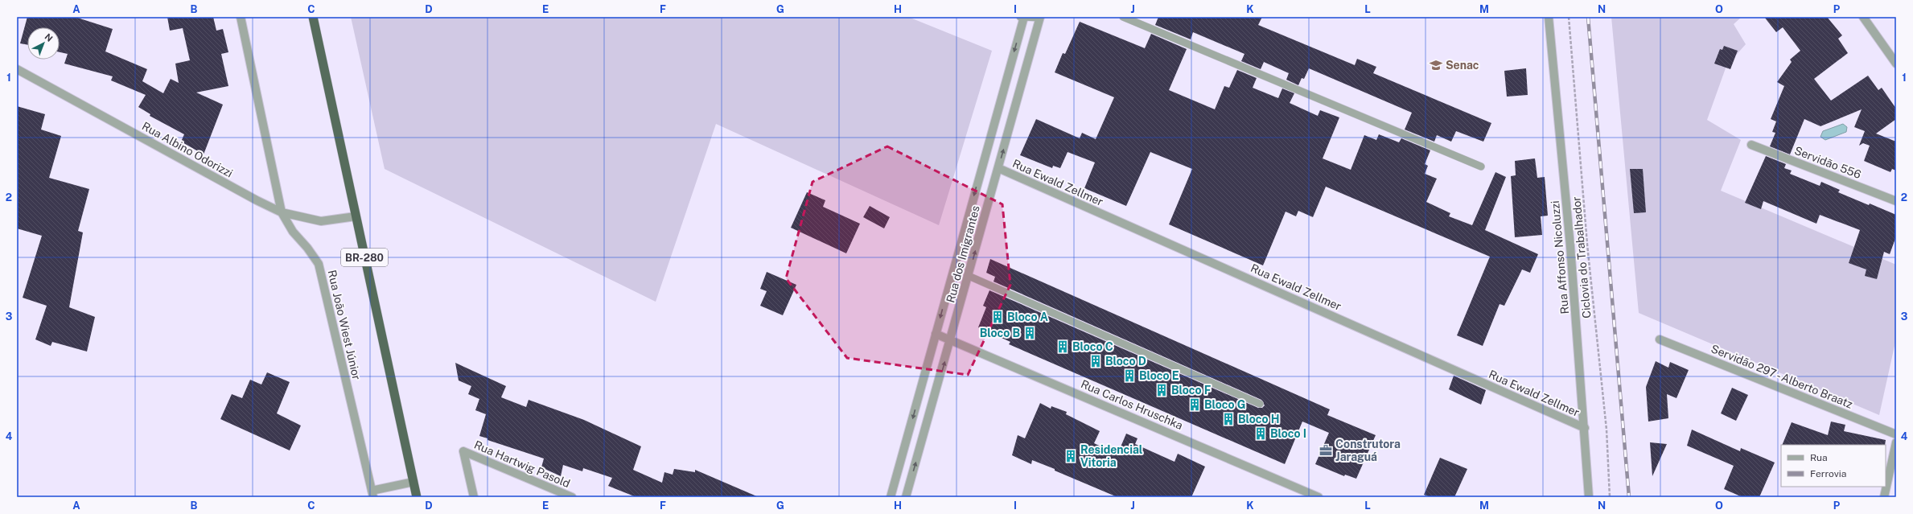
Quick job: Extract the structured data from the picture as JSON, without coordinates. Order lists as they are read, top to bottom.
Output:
{
  "streets": {
    "highway": ["BR-280"],
    "street": [
      "Rua Albino Odorizzi",
      "Servidão 556",
      "Rua Ewald Zellmer",
      "Rua dos Imigrantes",
      "Rua Affonso Nicoluzzi",
      "Rua João Wiest Júnior",
      "Servidão 297 - Alberto Braatz",
      "Rua Carlos Hruschka",
      "Rua Hartwig Pasold"
    ],
    "path": ["Ciclovia do Trabalhador"]
  },
  "crossings": [
    ["Rua Albino Odorizzi", "BR-280"],
    ["Rua Albino Odorizzi", "Rua João Wiest Júnior"],
    ["Rua Ewald Zellmer", "Rua dos Imigrantes"],
    ["Rua Ewald Zellmer", "Rua Affonso Nicoluzzi"],
    ["Rua dos Imigrantes", "Rua Carlos Hruschka"]
  ],
  "places": {
    "school or university": ["Senac"],
    "building": [
      "Bloco A",
      "Bloco B",
      "Bloco C",
      "Bloco D",
      "Bloco E",
      "Bloco F",
      "Bloco G",
      "Bloco H",
      "Bloco I",
      "Residencial Vitoria"
    ],
    "office": ["Construtora Jaraguá"]
  },
  "legend": ["Rua", "Ferrovia"],
  "north": "top right",
  "grid": {
    "columns": [
      "A",
      "B",
      "C",
      "D",
      "E",
      "F",
      "G",
      "H",
      "I",
      "J",
      "K",
      "L",
      "M",
      "N",
      "O",
      "P"
    ],
    "rows": [
      "1",
      "2",
      "3",
      "4"
    ]
  }
}
